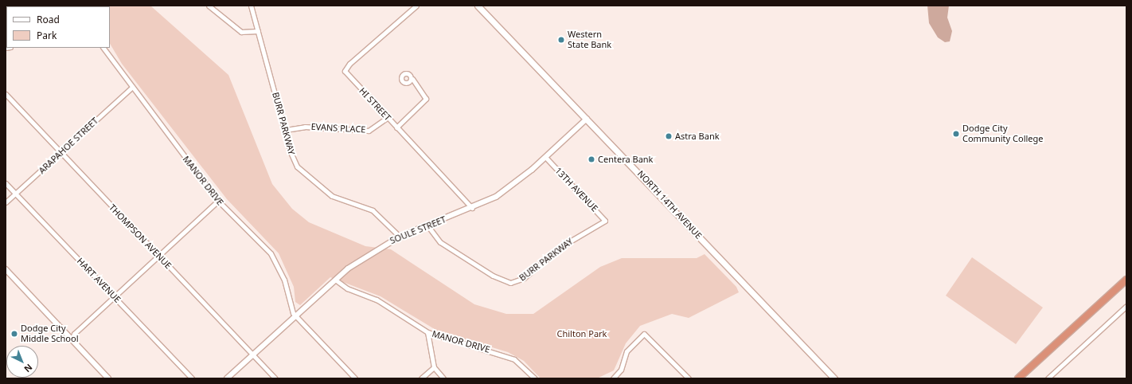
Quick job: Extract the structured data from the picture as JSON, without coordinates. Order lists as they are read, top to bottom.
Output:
{
  "streets": {
    "main road": ["NORTH 14TH AVENUE"],
    "street": [
      "HI STREET",
      "BURR PARKWAY",
      "EVANS PLACE",
      "ARAPAHOE STREET",
      "MANOR DRIVE",
      "13TH AVENUE",
      "SOULE STREET",
      "THOMPSON AVENUE",
      "HART AVENUE"
    ]
  },
  "crossings": [
    ["HI STREET", "EVANS PLACE"],
    ["HI STREET", "SOULE STREET"],
    ["BURR PARKWAY", "EVANS PLACE"],
    ["BURR PARKWAY", "13TH AVENUE"],
    ["BURR PARKWAY", "SOULE STREET"],
    ["ARAPAHOE STREET", "MANOR DRIVE"],
    ["ARAPAHOE STREET", "THOMPSON AVENUE"],
    ["ARAPAHOE STREET", "HART AVENUE"],
    ["MANOR DRIVE", "SOULE STREET"],
    ["13TH AVENUE", "SOULE STREET"],
    ["NORTH 14TH AVENUE", "SOULE STREET"],
    ["SOULE STREET", "THOMPSON AVENUE"]
  ],
  "parks": ["Chilton Park"],
  "places": [
    "Western State Bank",
    "Dodge City Community College",
    "Astra Bank",
    "Centera Bank",
    "Dodge City Middle School"
  ],
  "legend": ["Road", "Park"],
  "north": "bottom right"
}
